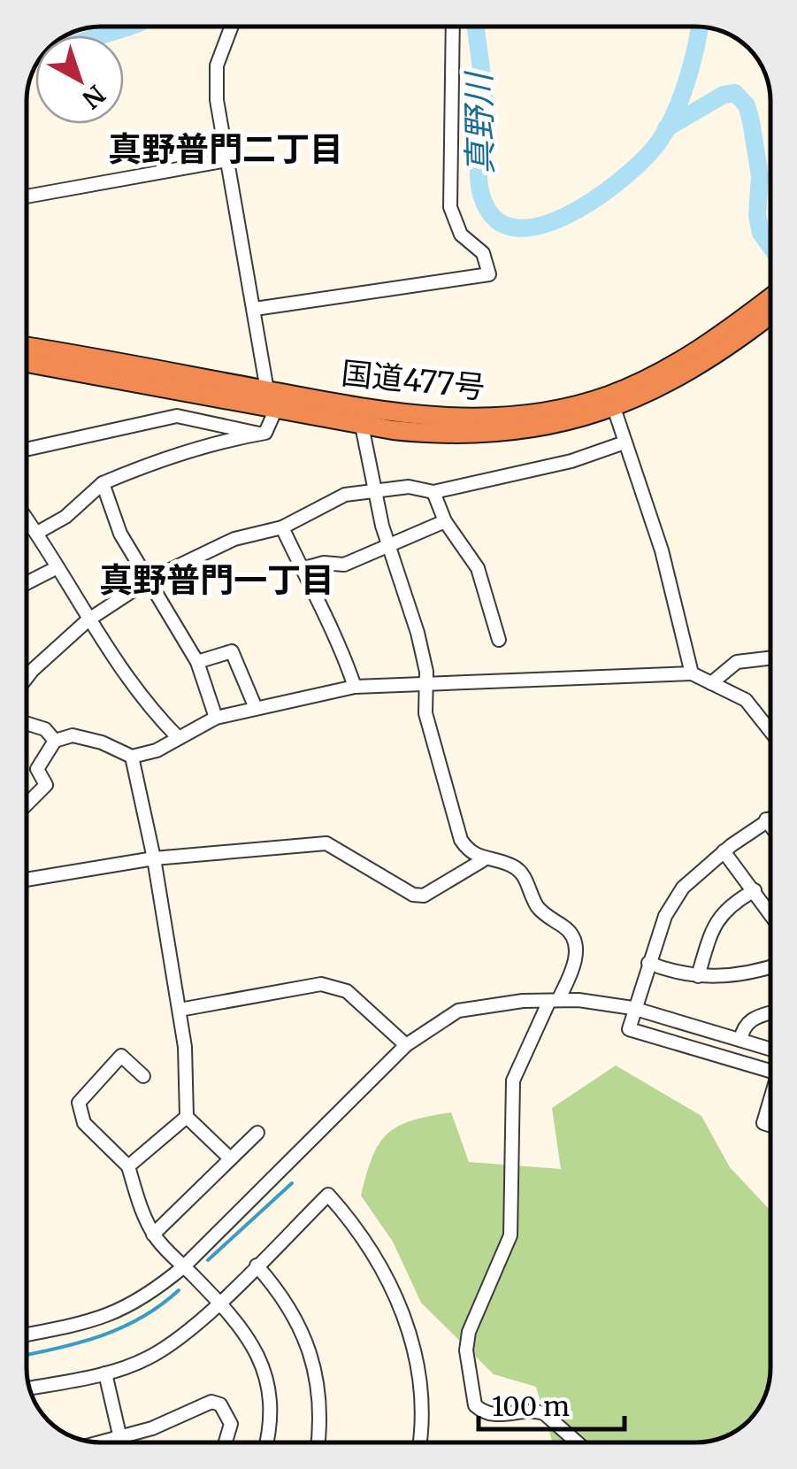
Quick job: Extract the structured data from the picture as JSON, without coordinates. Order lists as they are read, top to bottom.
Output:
{
  "streets": {
    "highway": ["国道477号"]
  },
  "districts": ["真野普門二丁目", "真野普門一丁目"],
  "water": ["真野川"],
  "scale_bar": "100 m",
  "north": "bottom right"
}
